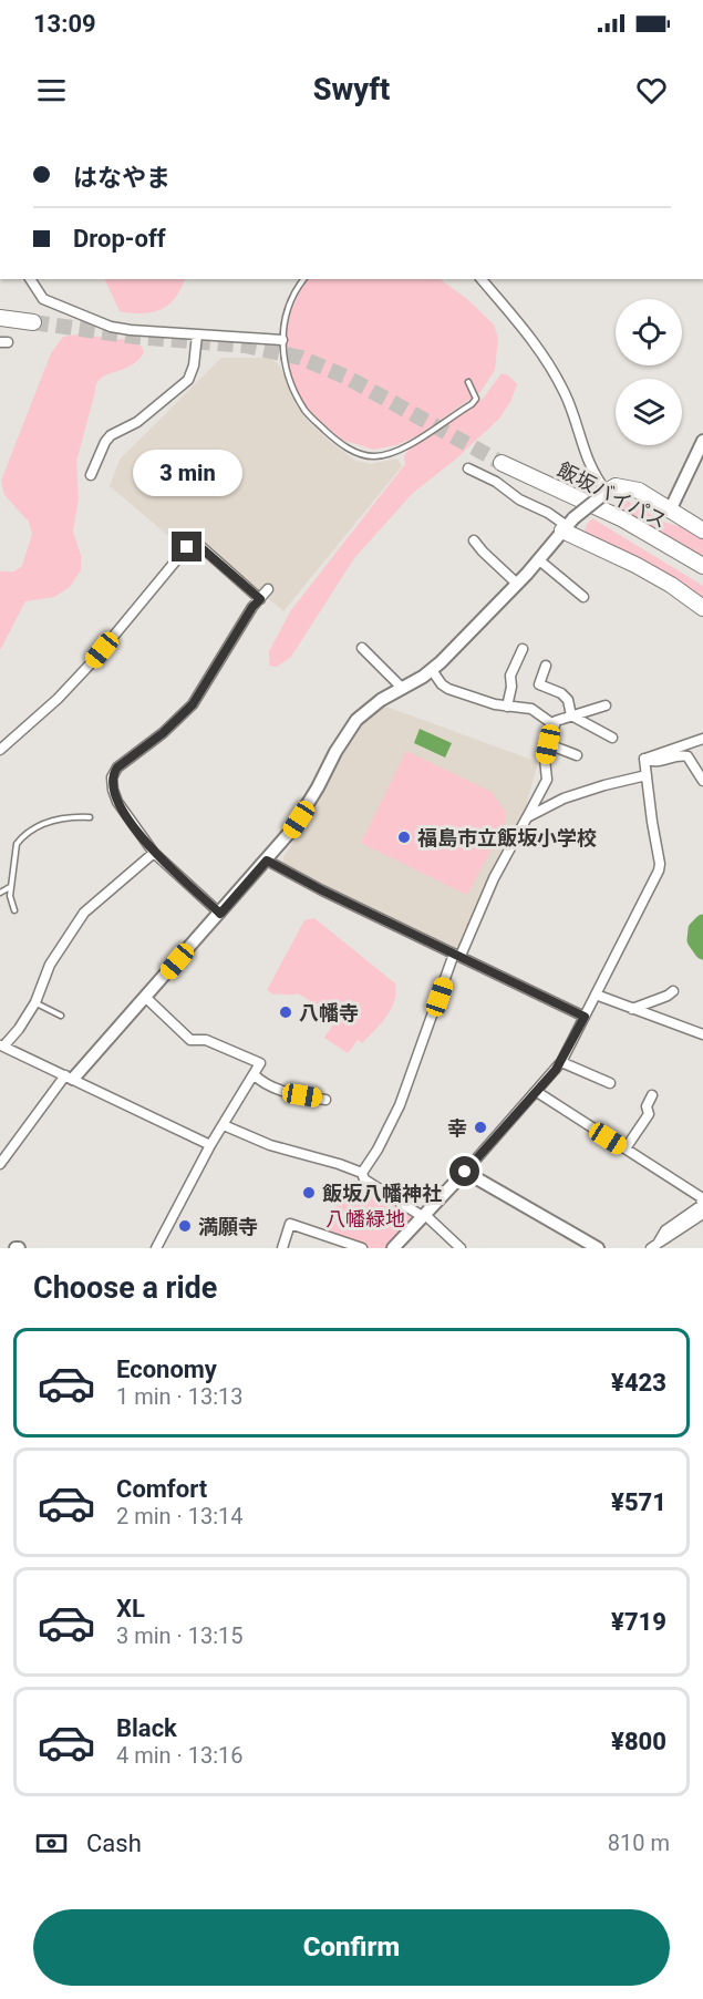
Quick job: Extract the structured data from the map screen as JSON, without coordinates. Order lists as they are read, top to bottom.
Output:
{
  "streets": {
    "highway": ["飯坂バイパス"]
  },
  "parks": ["八幡緑地"],
  "places": [
    "福島市立飯坂小学校",
    "八幡寺",
    "幸",
    "飯坂八幡神社",
    "満願寺"
  ],
  "page": {
    "status": "13:09",
    "header": "Swyft",
    "banner": ["はなやま", "Drop-off"],
    "bubble": "3 min",
    "heading": "Choose a ride",
    "list": [
      {
        "name": "Economy",
        "note": "1 min · 13:13",
        "value": "¥423"
      },
      {
        "name": "Comfort",
        "note": "2 min · 13:14",
        "value": "¥571"
      },
      {
        "name": "XL",
        "note": "3 min · 13:15",
        "value": "¥719"
      },
      {
        "name": "Black",
        "note": "4 min · 13:16",
        "value": "¥800"
      }
    ],
    "pay": ["Cash", "810 m"],
    "buttons": "Confirm"
  }
}
